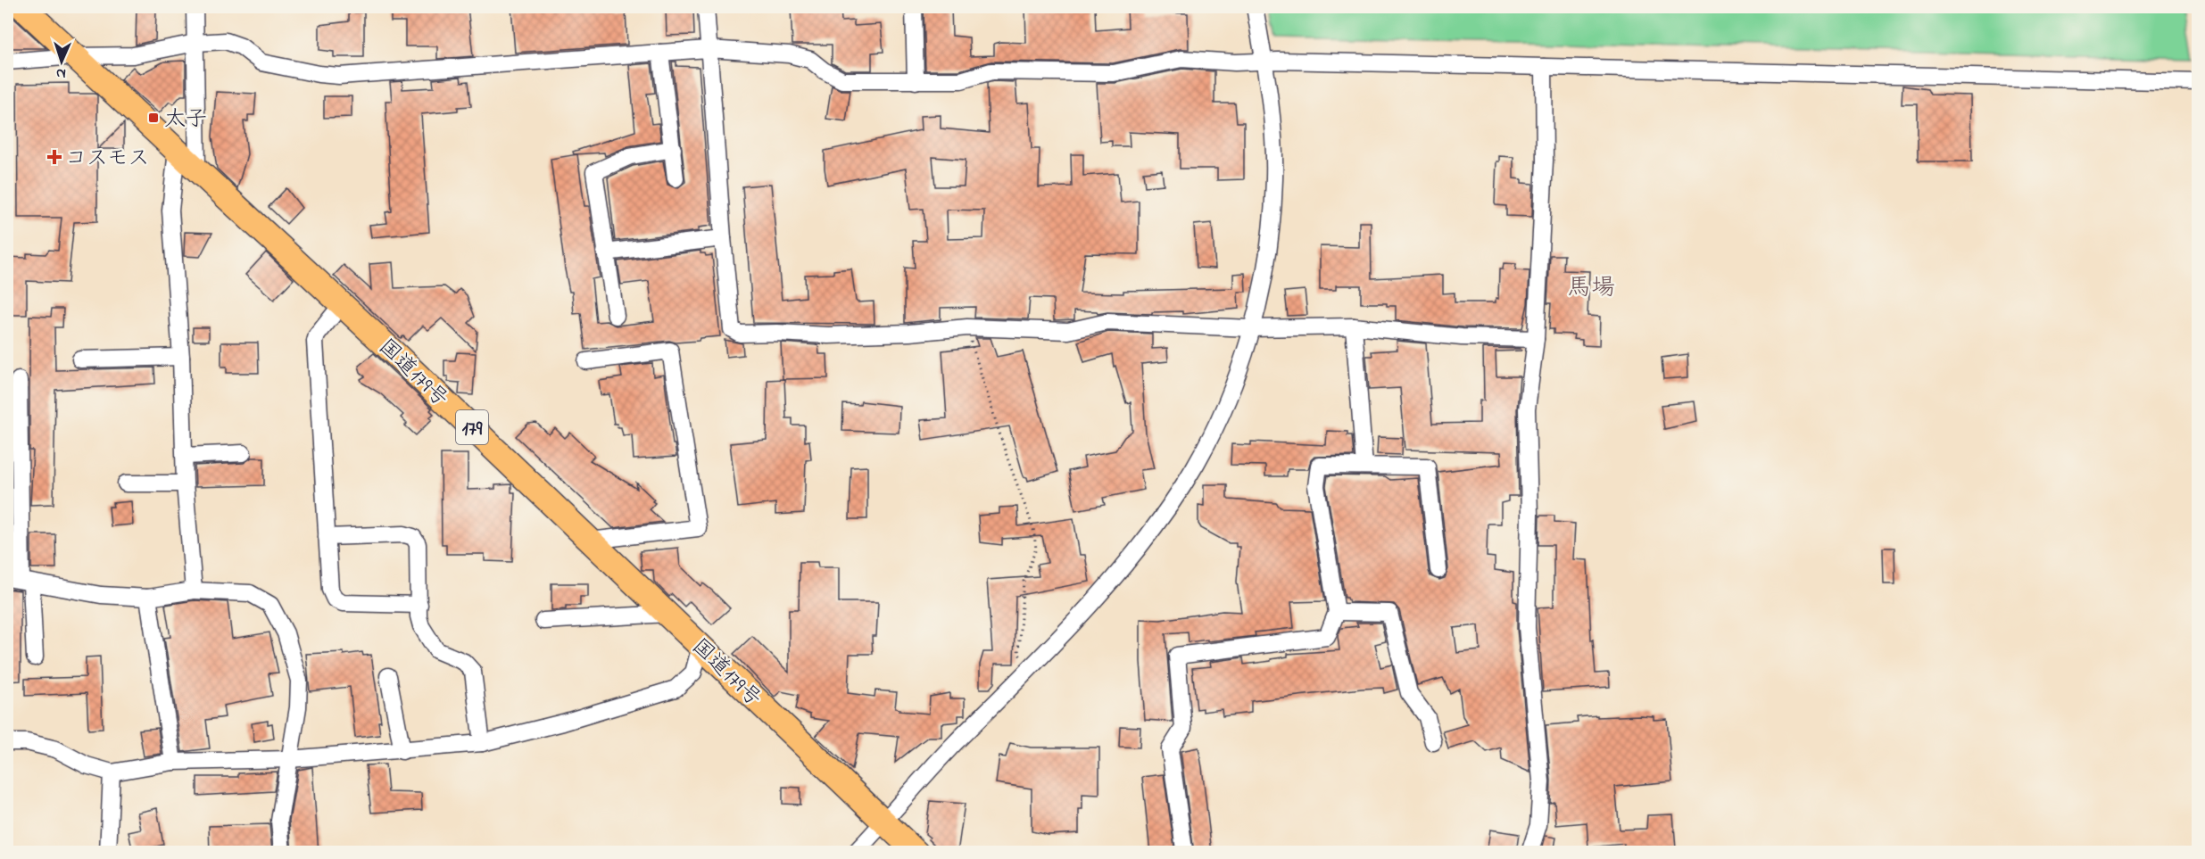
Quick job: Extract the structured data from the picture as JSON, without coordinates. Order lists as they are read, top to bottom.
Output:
{
  "streets": {
    "highway": ["国道179号", "179"]
  },
  "districts": ["馬場"],
  "places": {
    "transit": ["太子"],
    "health": ["コスモス"]
  },
  "north": "bottom"
}
